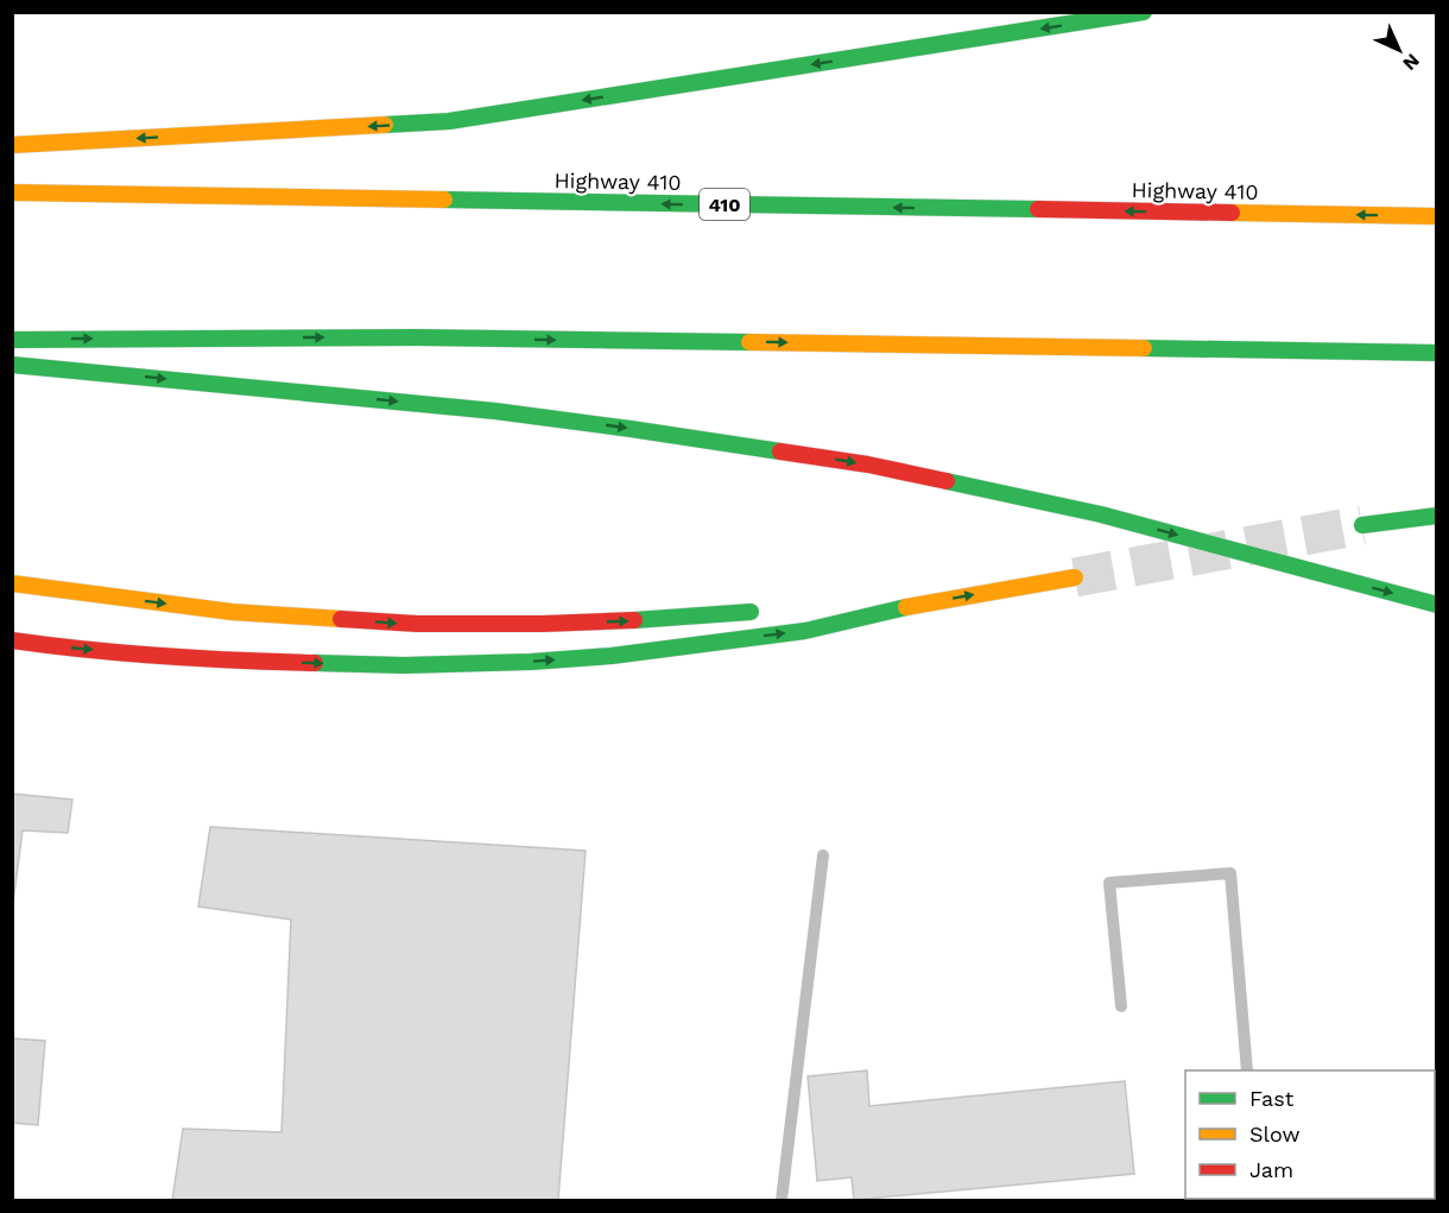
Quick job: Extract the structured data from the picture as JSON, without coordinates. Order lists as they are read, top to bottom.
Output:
{
  "streets": {
    "highway": ["Highway 410", "410"]
  },
  "legend": ["Fast", "Slow", "Jam"],
  "north": "bottom right"
}
